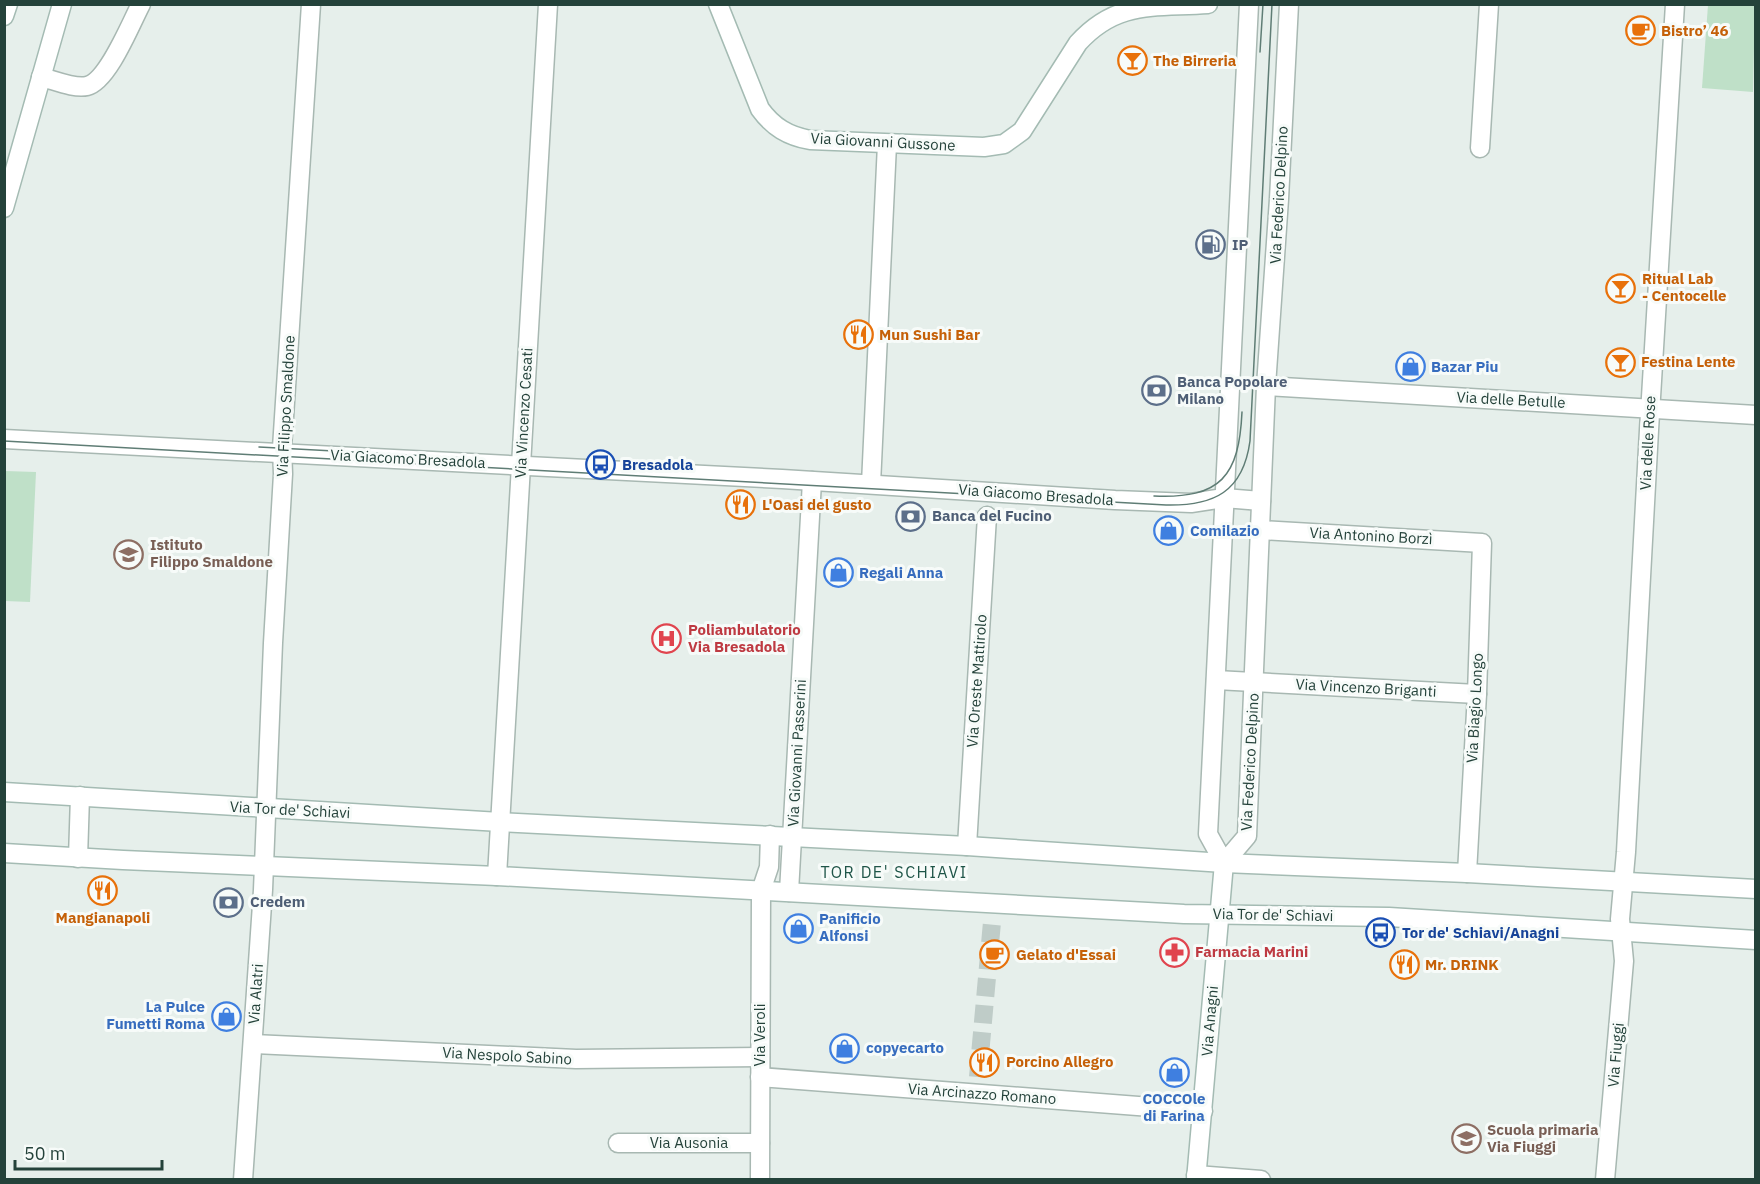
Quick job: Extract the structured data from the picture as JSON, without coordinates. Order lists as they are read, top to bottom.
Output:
{
  "streets": {
    "street": [
      "Via Giovanni Gussone",
      "Via Federico Delpino",
      "Via delle Betulle",
      "Via Filippo Smaldone",
      "Via Vincenzo Cesati",
      "Via delle Rose",
      "Via Giacomo Bresadola",
      "Via Antonino Borzì",
      "Via Oreste Mattirolo",
      "Via Vincenzo Briganti",
      "Via Biagio Longo",
      "Via Giovanni Passerini",
      "Via Tor de' Schiavi",
      "Via Alatri",
      "Via Anagni",
      "Via Veroli",
      "Via Fiuggi",
      "Via Nespolo Sabino",
      "Via Arcinazzo Romano",
      "Via Ausonia"
    ]
  },
  "crossings": [
    ["Via Federico Delpino", "Via delle Betulle"],
    ["Via Federico Delpino", "Via Giacomo Bresadola"],
    ["Via Federico Delpino", "Via Antonino Borzì"],
    ["Via Federico Delpino", "Via Vincenzo Briganti"],
    ["Via Federico Delpino", "Via Tor de' Schiavi"],
    ["Via Federico Delpino", "Via Anagni"],
    ["Via delle Betulle", "Via delle Rose"],
    ["Via Filippo Smaldone", "Via Giacomo Bresadola"],
    ["Via Filippo Smaldone", "Via Tor de' Schiavi"],
    ["Via Filippo Smaldone", "Via Alatri"],
    ["Via Vincenzo Cesati", "Via Giacomo Bresadola"],
    ["Via Vincenzo Cesati", "Via Tor de' Schiavi"],
    ["Via delle Rose", "Via Tor de' Schiavi"],
    ["Via delle Rose", "Via Fiuggi"],
    ["Via Giacomo Bresadola", "Via Giovanni Passerini"],
    ["Via Antonino Borzì", "Via Biagio Longo"],
    ["Via Oreste Mattirolo", "Via Tor de' Schiavi"],
    ["Via Vincenzo Briganti", "Via Biagio Longo"],
    ["Via Biagio Longo", "Via Tor de' Schiavi"],
    ["Via Giovanni Passerini", "Via Tor de' Schiavi"],
    ["Via Tor de' Schiavi", "Via Alatri"],
    ["Via Tor de' Schiavi", "Via Anagni"],
    ["Via Tor de' Schiavi", "Via Veroli"],
    ["Via Tor de' Schiavi", "Via Fiuggi"],
    ["Via Alatri", "Via Nespolo Sabino"],
    ["Via Anagni", "Via Arcinazzo Romano"],
    ["Via Veroli", "Via Nespolo Sabino"],
    ["Via Veroli", "Via Arcinazzo Romano"],
    ["Via Veroli", "Via Ausonia"]
  ],
  "districts": ["TOR DE' SCHIAVI"],
  "places": {
    "cafe": ["Bistro’ 46", "Gelato d'Essai"],
    "bar": ["The Birreria", "Ritual Lab - Centocelle", "Festina Lente"],
    "fuel station": ["IP"],
    "restaurant": [
      "Mun Sushi Bar",
      "L'Oasi del gusto",
      "Mangianapoli",
      "Mr. DRINK",
      "Porcino Allegro"
    ],
    "shop": [
      "Bazar Piu",
      "Comilazio",
      "Regali Anna",
      "Panificio Alfonsi",
      "La Pulce Fumetti Roma",
      "copyecarto",
      "COCCOle di Farina"
    ],
    "bank": ["Banca Popolare Milano", "Banca del Fucino", "Credem"],
    "bus stop": ["Bresadola", "Tor de' Schiavi/Anagni"],
    "school or university": ["Istituto Filippo Smaldone", "Scuola primaria Via Fiuggi"],
    "hospital": ["Poliambulatorio Via Bresadola"],
    "pharmacy": ["Farmacia Marini"]
  },
  "scale_bar": "50 m"
}
